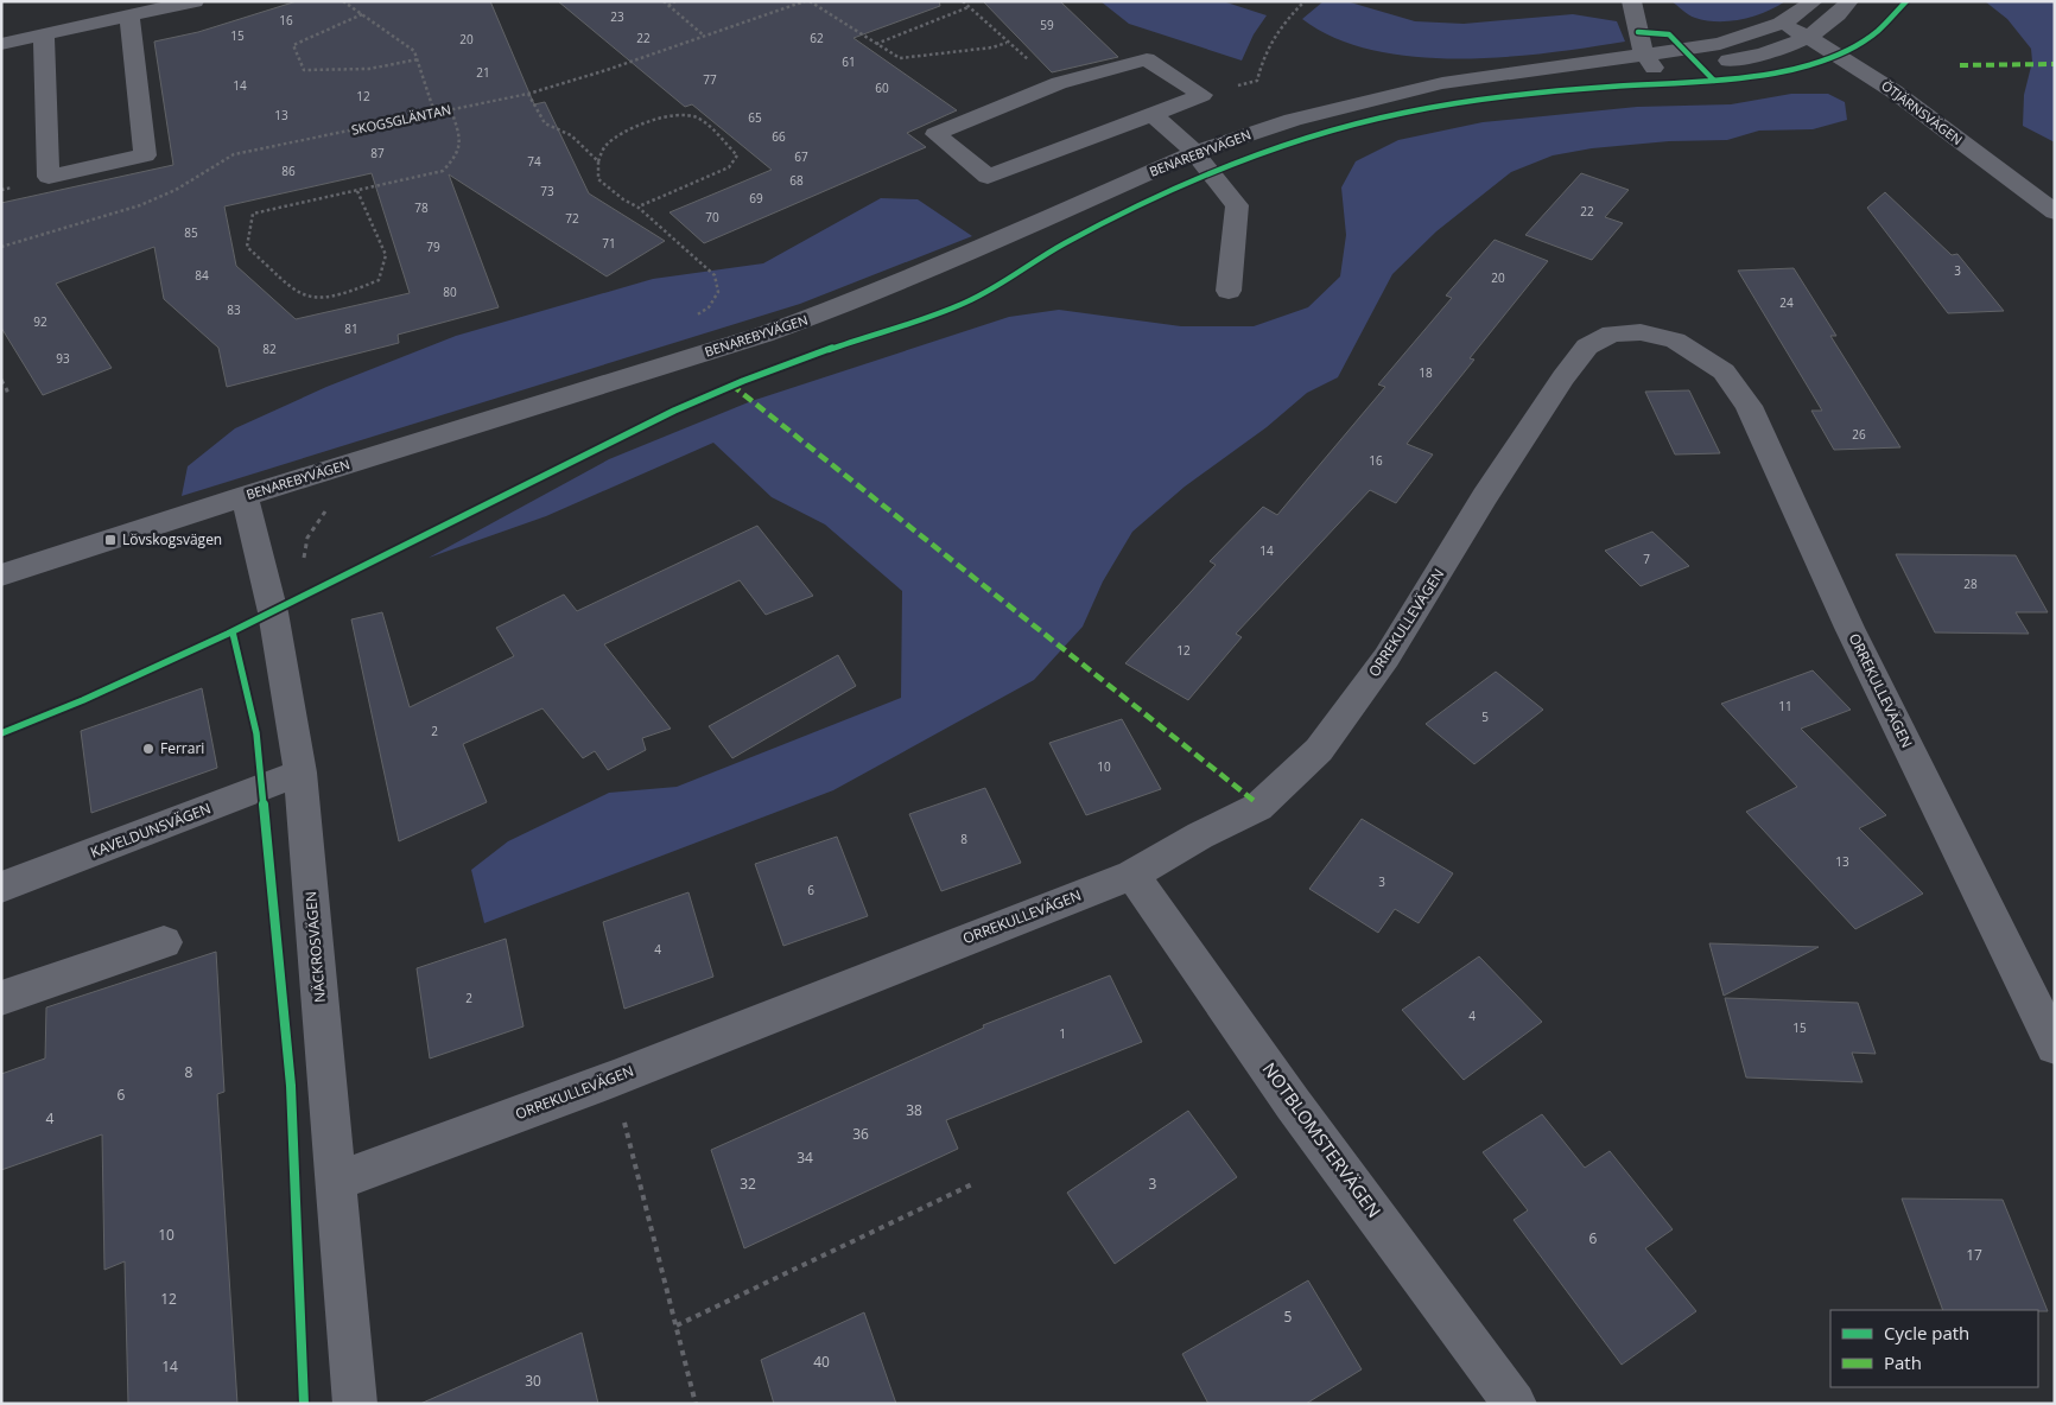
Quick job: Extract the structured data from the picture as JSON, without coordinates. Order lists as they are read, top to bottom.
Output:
{
  "streets": {
    "street": [
      "ÖTJÄRNSVÄGEN",
      "BENAREBYVÄGEN",
      "ORREKULLEVÄGEN",
      "KAVELDUNSVÄGEN",
      "NÄCKROSVÄGEN",
      "NOTBLOMSTERVÄGEN"
    ],
    "path": ["SKOGSGLÄNTAN"]
  },
  "crossings": [
    ["ÖTJÄRNSVÄGEN", "BENAREBYVÄGEN"],
    ["BENAREBYVÄGEN", "NÄCKROSVÄGEN"],
    ["ORREKULLEVÄGEN", "NÄCKROSVÄGEN"],
    ["ORREKULLEVÄGEN", "NOTBLOMSTERVÄGEN"],
    ["KAVELDUNSVÄGEN", "NÄCKROSVÄGEN"]
  ],
  "places": {
    "transit": ["Lövskogsvägen"],
    "other": ["Ferrari"]
  },
  "house_numbers": [
    "23",
    "16",
    "59",
    "15",
    "22",
    "62",
    "20",
    "61",
    "21",
    "77",
    "14",
    "60",
    "12",
    "13",
    "65",
    "66",
    "87",
    "67",
    "74",
    "86",
    "68",
    "73",
    "69",
    "78",
    "22",
    "70",
    "72",
    "85",
    "71",
    "79",
    "3",
    "84",
    "20",
    "80",
    "24",
    "83",
    "92",
    "81",
    "82",
    "93",
    "18",
    "26",
    "16",
    "14",
    "7",
    "28",
    "12",
    "11",
    "5",
    "2",
    "10",
    "8",
    "13",
    "3",
    "6",
    "4",
    "2",
    "4",
    "15",
    "1",
    "8",
    "6",
    "38",
    "4",
    "36",
    "34",
    "32",
    "3",
    "10",
    "6",
    "17",
    "12",
    "5",
    "40",
    "14",
    "30"
  ],
  "legend": ["Cycle path", "Path"]
}
